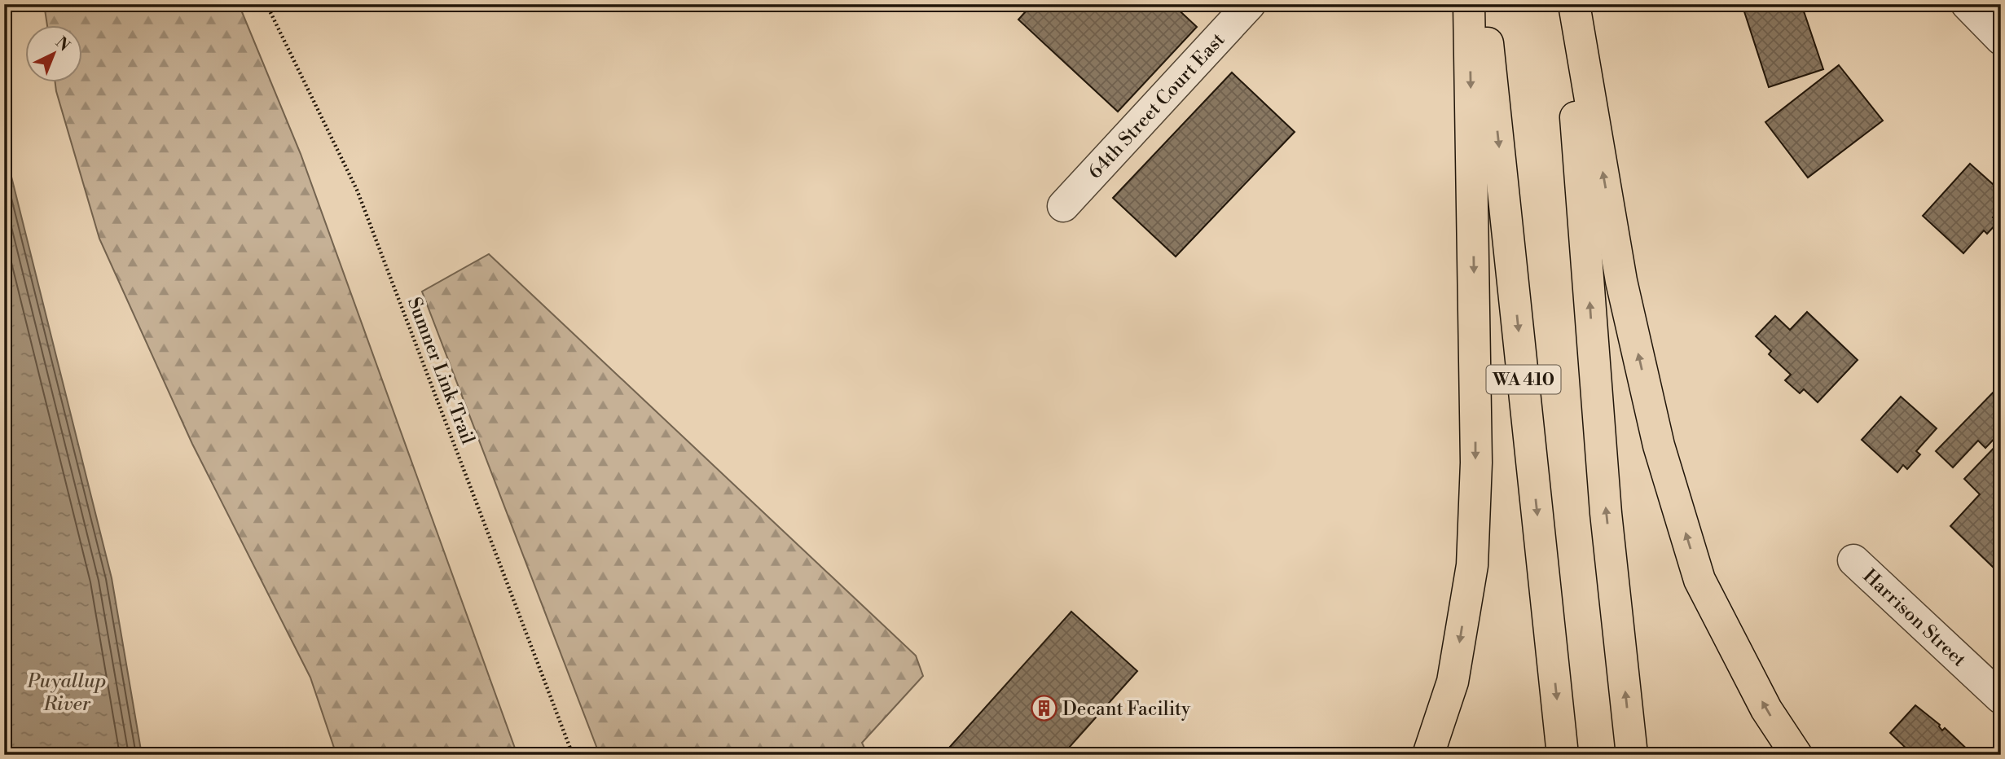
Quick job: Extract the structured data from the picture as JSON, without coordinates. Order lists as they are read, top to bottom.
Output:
{
  "streets": {
    "highway": ["WA 410"],
    "street": ["64th Street Court East", "Harrison Street"],
    "path": ["Sumner Link Trail"]
  },
  "water": ["Puyallup River"],
  "places": {
    "building": ["Decant Facility"]
  },
  "north": "top right"
}
